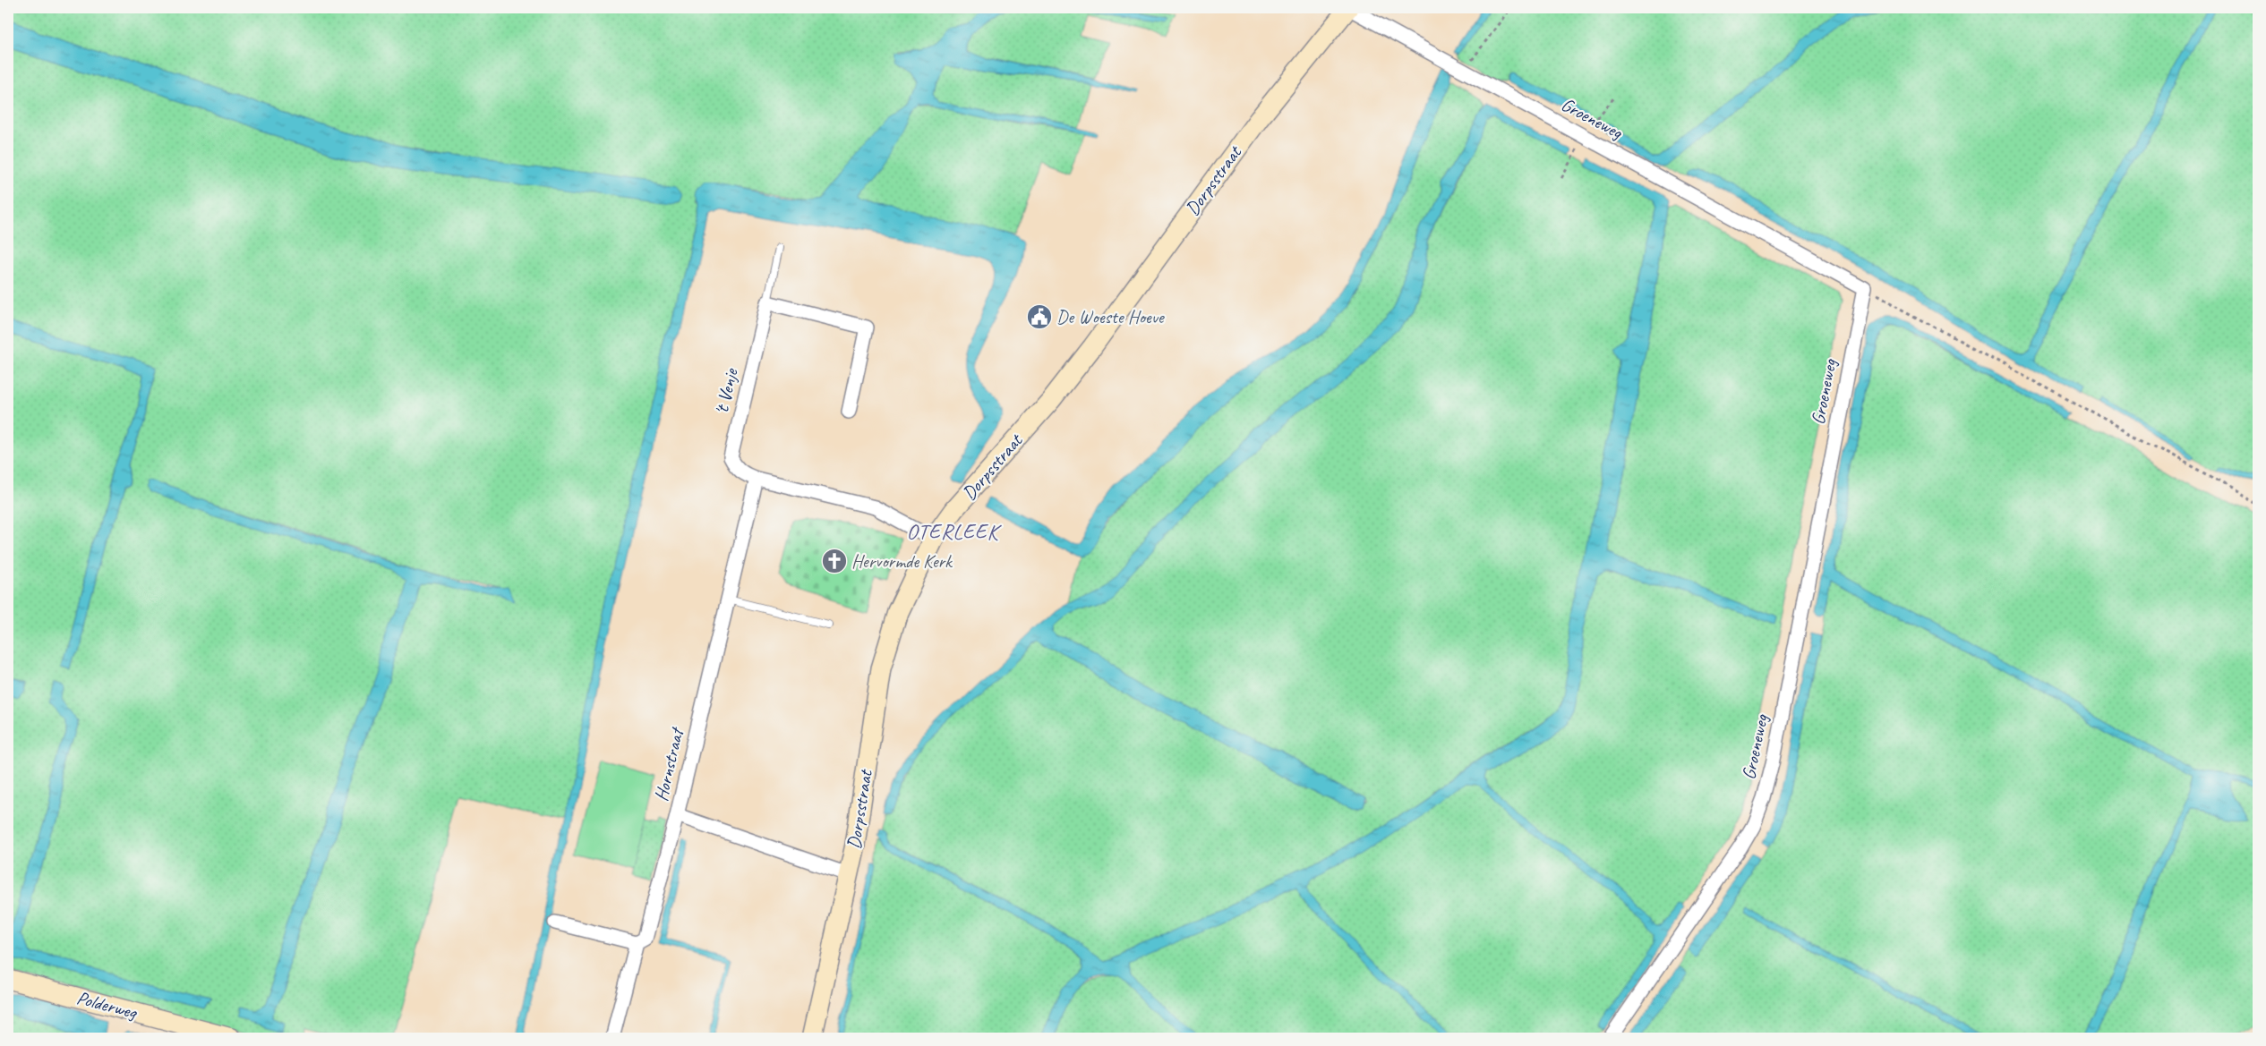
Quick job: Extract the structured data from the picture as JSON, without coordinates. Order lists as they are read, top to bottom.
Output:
{
  "streets": {
    "street": [
      "Groeneweg",
      "Dorpsstraat",
      "'t Venje",
      "Hornstraat",
      "Polderweg"
    ]
  },
  "crossings": [
    ["Groeneweg", "Dorpsstraat"],
    ["Dorpsstraat", "'t Venje"],
    ["Dorpsstraat", "Hornstraat"],
    ["'t Venje", "Hornstraat"]
  ],
  "districts": ["OTERLEEK"],
  "places": {
    "public building": ["De Woeste Hoeve"],
    "church": ["Hervormde Kerk"]
  }
}
